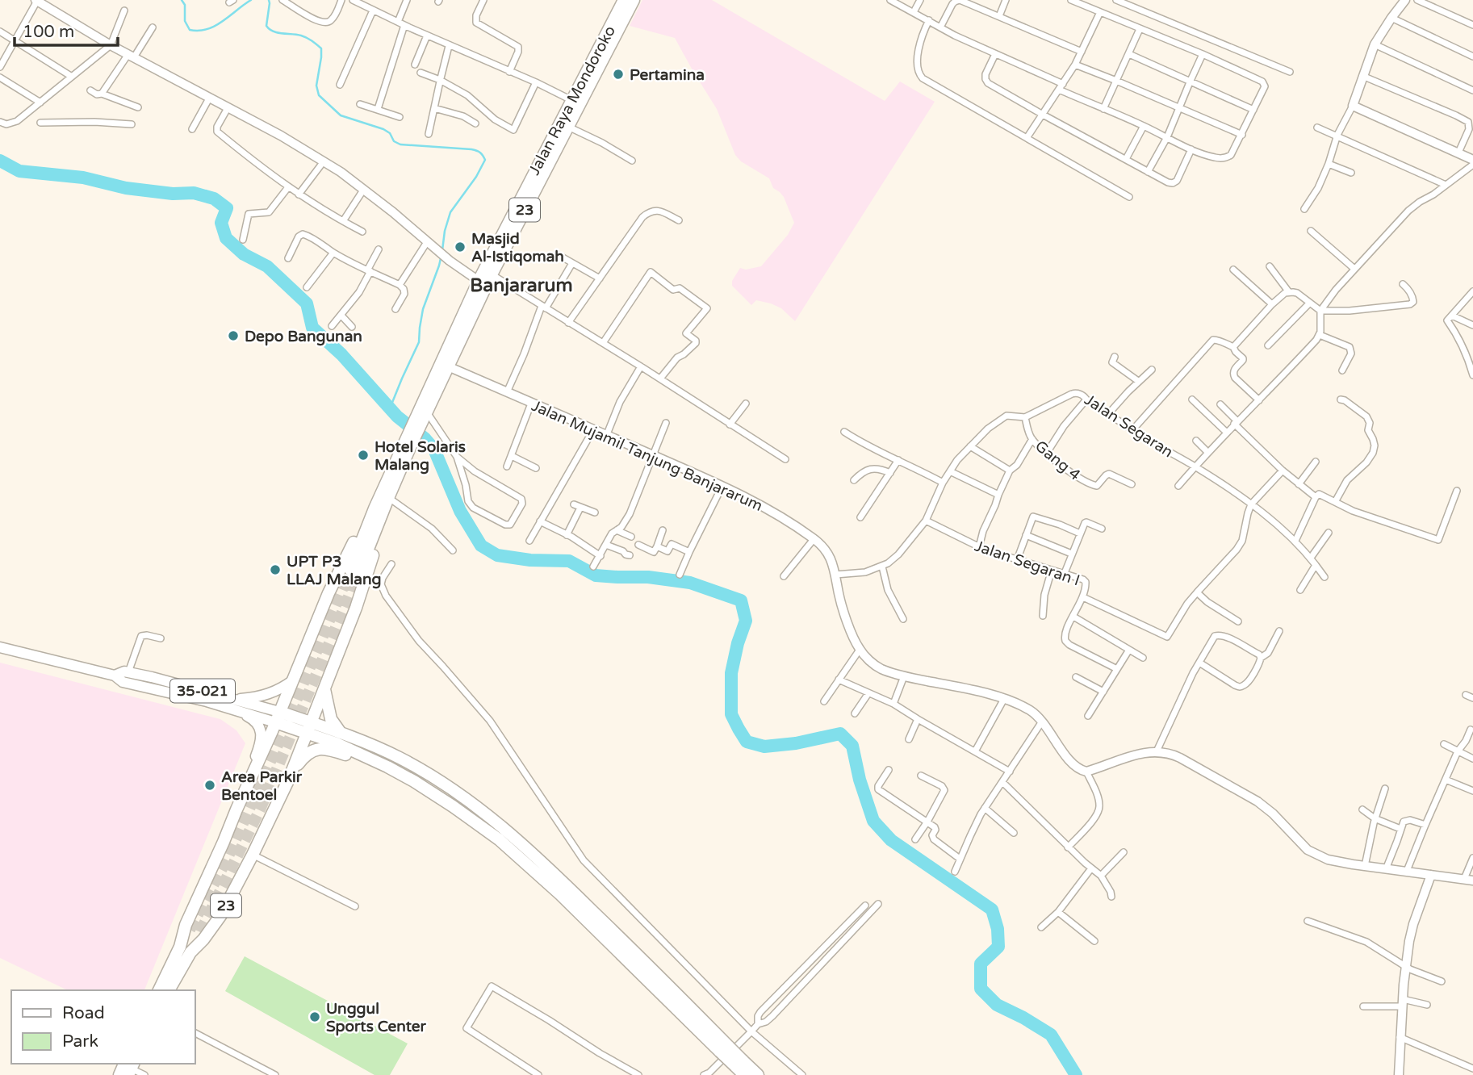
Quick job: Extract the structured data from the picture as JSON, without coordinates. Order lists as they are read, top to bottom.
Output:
{
  "streets": {
    "highway": ["Jalan Raya Mondoroko", "23"],
    "main road": ["35-021"],
    "street": [
      "Jalan Segaran",
      "Jalan Mujamil Tanjung Banjararum",
      "Gang 4",
      "Jalan Segaran I"
    ]
  },
  "crossings": [
    ["Jalan Raya Mondoroko", "Jalan Mujamil Tanjung Banjararum"],
    ["Jalan Segaran", "Jalan Mujamil Tanjung Banjararum"],
    ["Jalan Segaran", "Gang 4"],
    ["Jalan Segaran", "Jalan Segaran I"]
  ],
  "districts": ["Banjararum"],
  "places": [
    "Pertamina",
    "Masjid Al-Istiqomah",
    "Depo Bangunan",
    "Hotel Solaris Malang",
    "UPT P3 LLAJ Malang",
    "Area Parkir Bentoel",
    "Unggul Sports Center"
  ],
  "legend": ["Road", "Park"],
  "scale_bar": "100 m"
}
